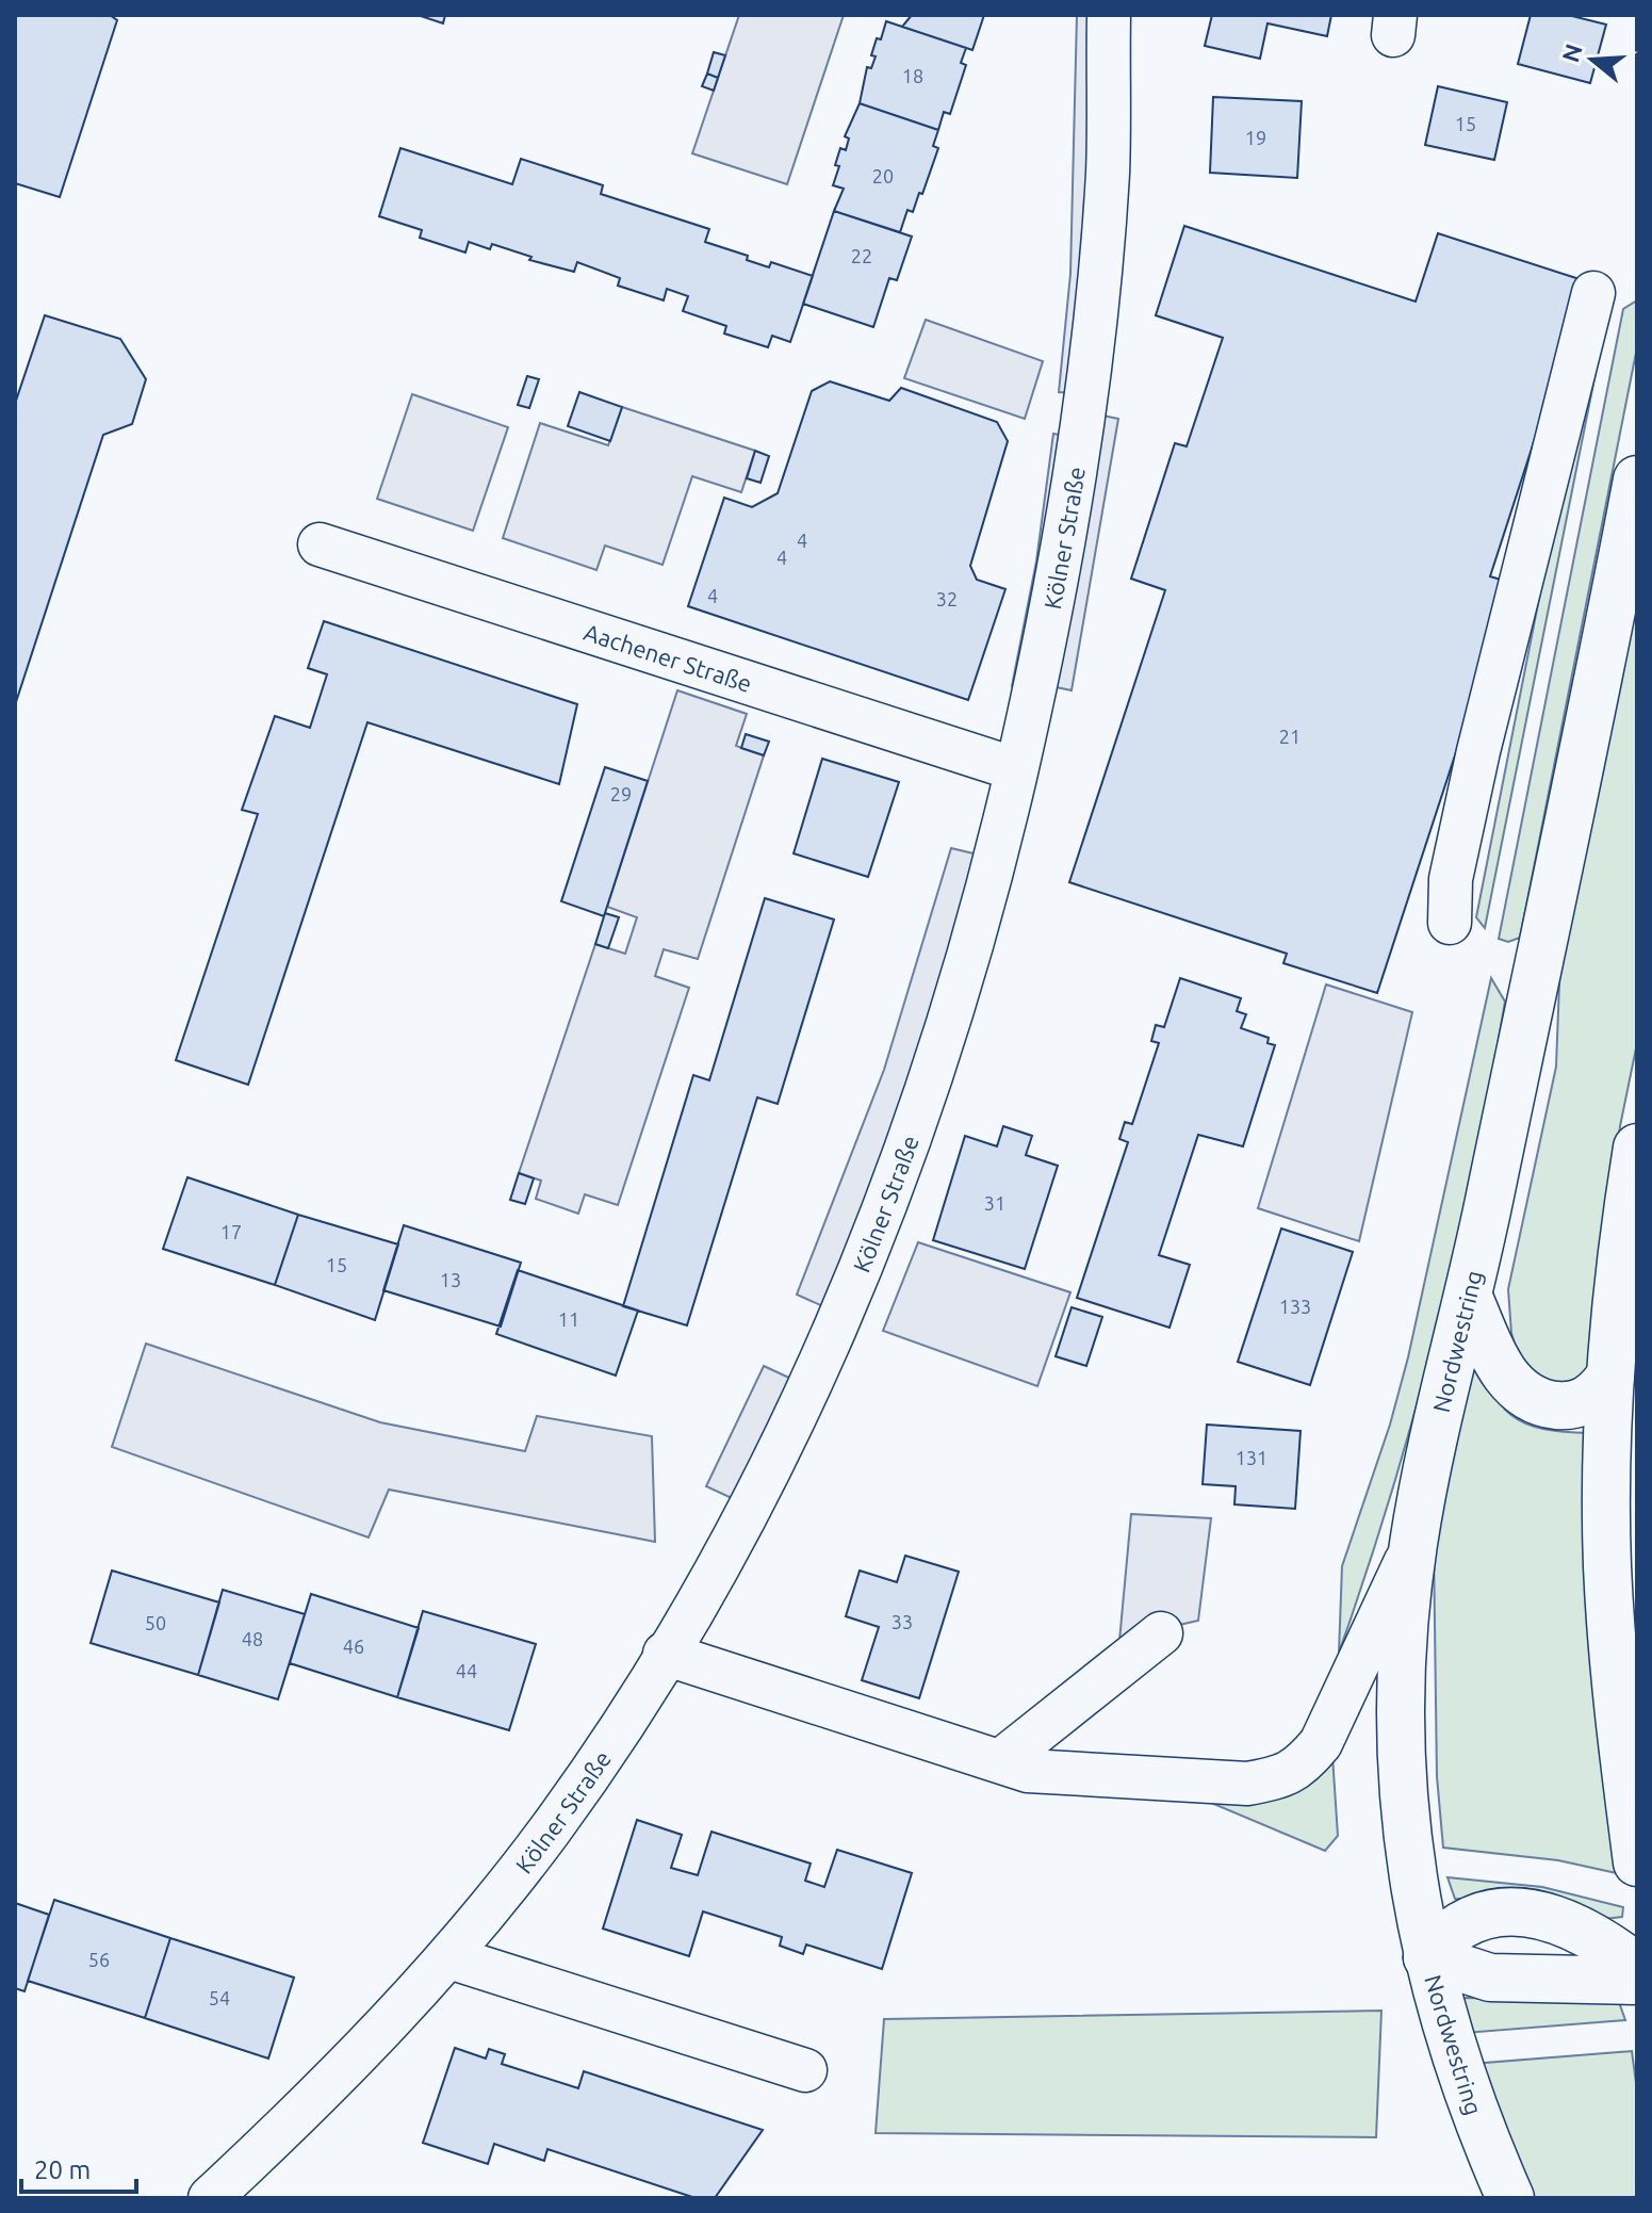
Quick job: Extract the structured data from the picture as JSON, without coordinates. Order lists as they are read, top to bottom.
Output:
{
  "streets": {
    "main road": ["Nordwestring"],
    "street": ["Kölner Straße", "Aachener Straße"]
  },
  "crossings": [
    ["Kölner Straße", "Aachener Straße"]
  ],
  "house_numbers": [
    "18",
    "15",
    "19",
    "20",
    "22",
    "4",
    "4",
    "4",
    "32",
    "21",
    "29",
    "31",
    "17",
    "15",
    "13",
    "133",
    "11",
    "131",
    "33",
    "50",
    "48",
    "46",
    "44",
    "56",
    "54"
  ],
  "scale_bar": "20 m",
  "north": "left"
}
